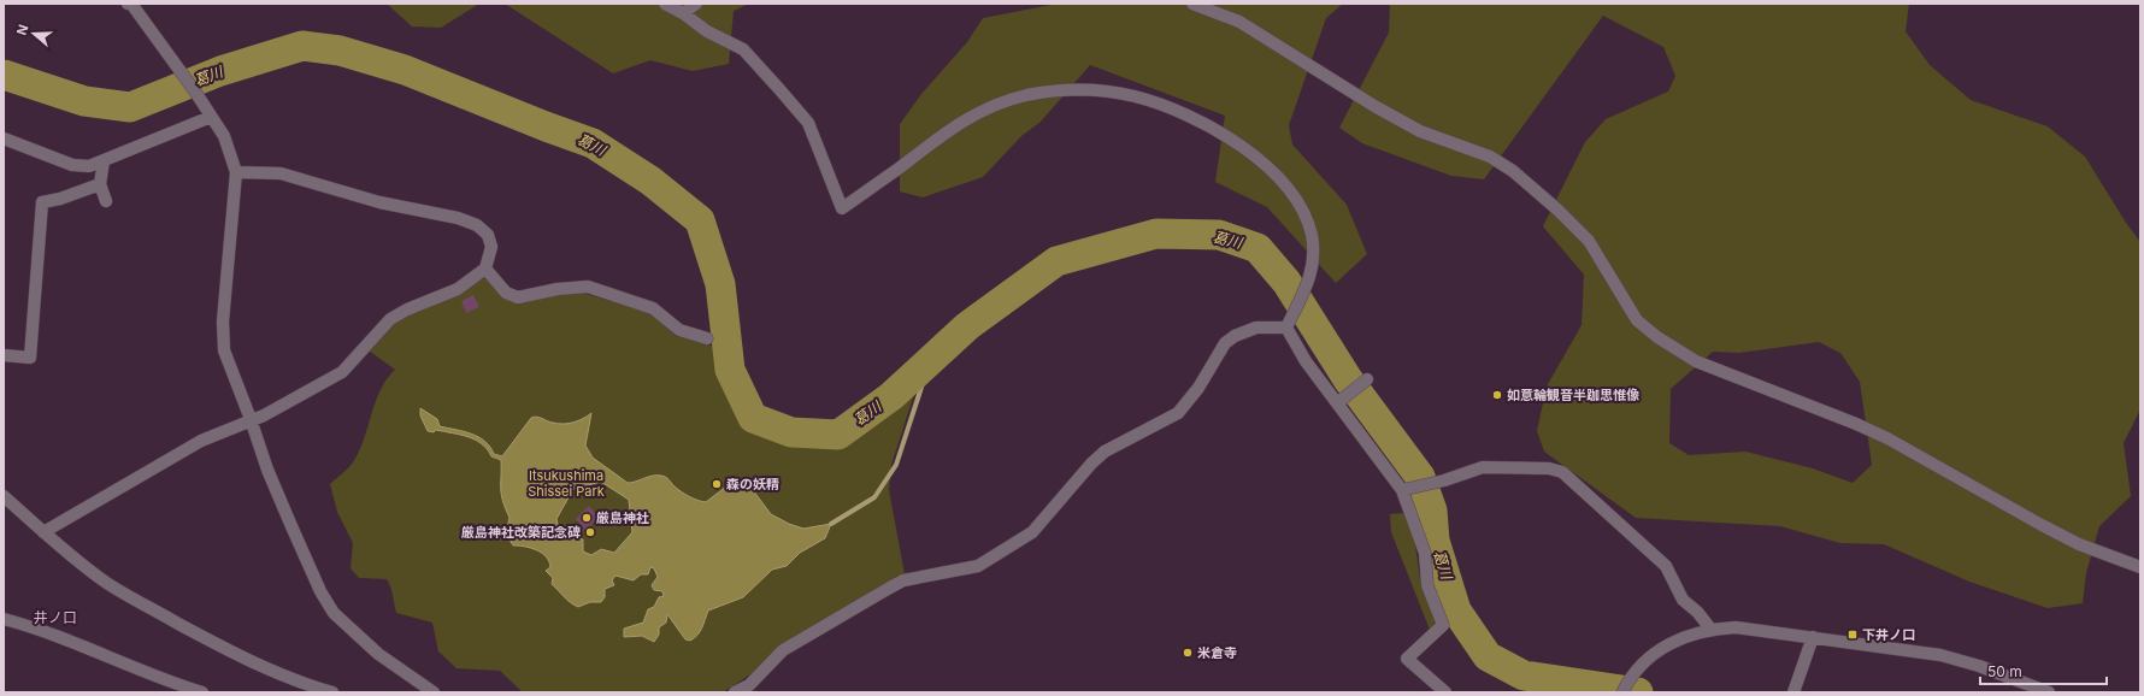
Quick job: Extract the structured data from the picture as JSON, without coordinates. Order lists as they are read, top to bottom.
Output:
{
  "districts": ["井ノ口"],
  "water": ["葛川"],
  "parks": ["Itsukushima Shissei Park"],
  "places": {
    "other": [
      "如意輪観音半跏思惟像",
      "森の妖精",
      "厳島神社",
      "厳島神社改築記念碑",
      "米倉寺"
    ],
    "transit": ["下井ノ口"]
  },
  "scale_bar": "50 m",
  "north": "left"
}
